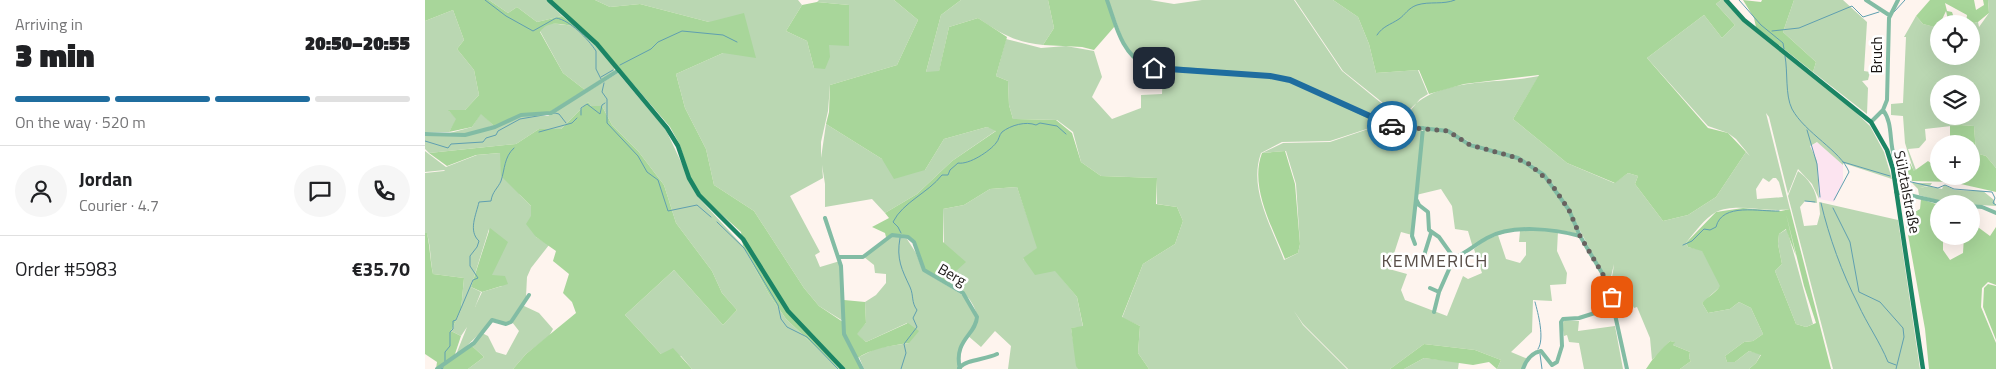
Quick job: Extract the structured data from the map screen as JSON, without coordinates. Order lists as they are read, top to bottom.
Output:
{
  "streets": {
    "main road": ["Sülztalstraße"],
    "street": ["Bruch", "Berg"]
  },
  "districts": ["KEMMERICH"],
  "page": {
    "heading": ["3 min", "Arriving in", "20:50–20:55"],
    "panel": [
      "Jordan",
      "Courier · 4.7",
      "Order #5983",
      "€35.70"
    ],
    "map_buttons": ["+", "−"],
    "bar": "On the way · 520 m"
  }
}
